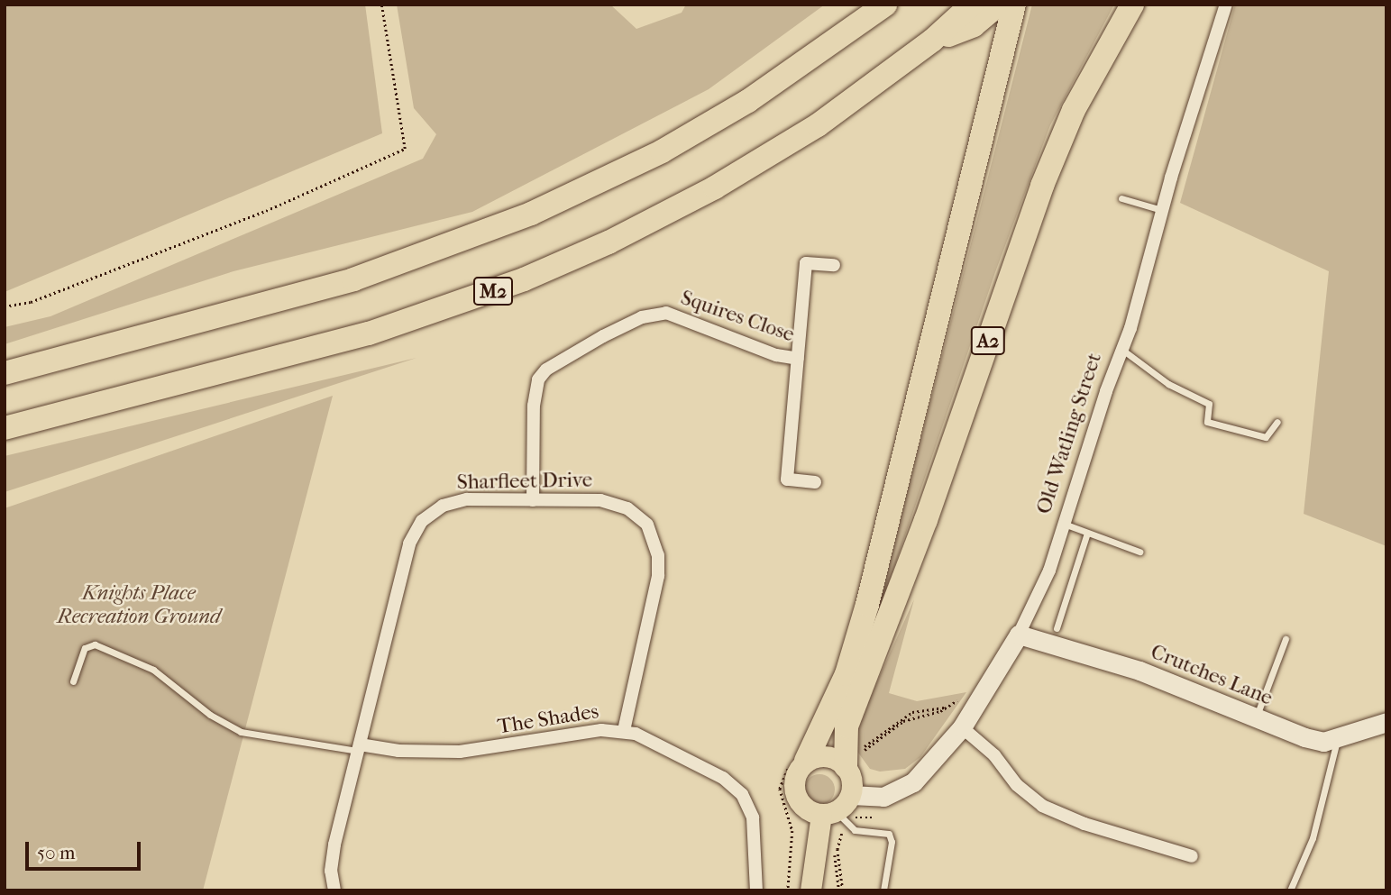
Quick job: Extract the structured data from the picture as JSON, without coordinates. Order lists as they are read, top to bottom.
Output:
{
  "streets": {
    "highway": ["M2", "A2"],
    "street": [
      "Squires Close",
      "Old Watling Street",
      "Sharfleet Drive",
      "Crutches Lane",
      "The Shades"
    ]
  },
  "crossings": [
    ["Squires Close", "Sharfleet Drive"],
    ["Old Watling Street", "Crutches Lane"],
    ["Sharfleet Drive", "The Shades"]
  ],
  "parks": ["Knights Place Recreation Ground"],
  "scale_bar": "50 m"
}
